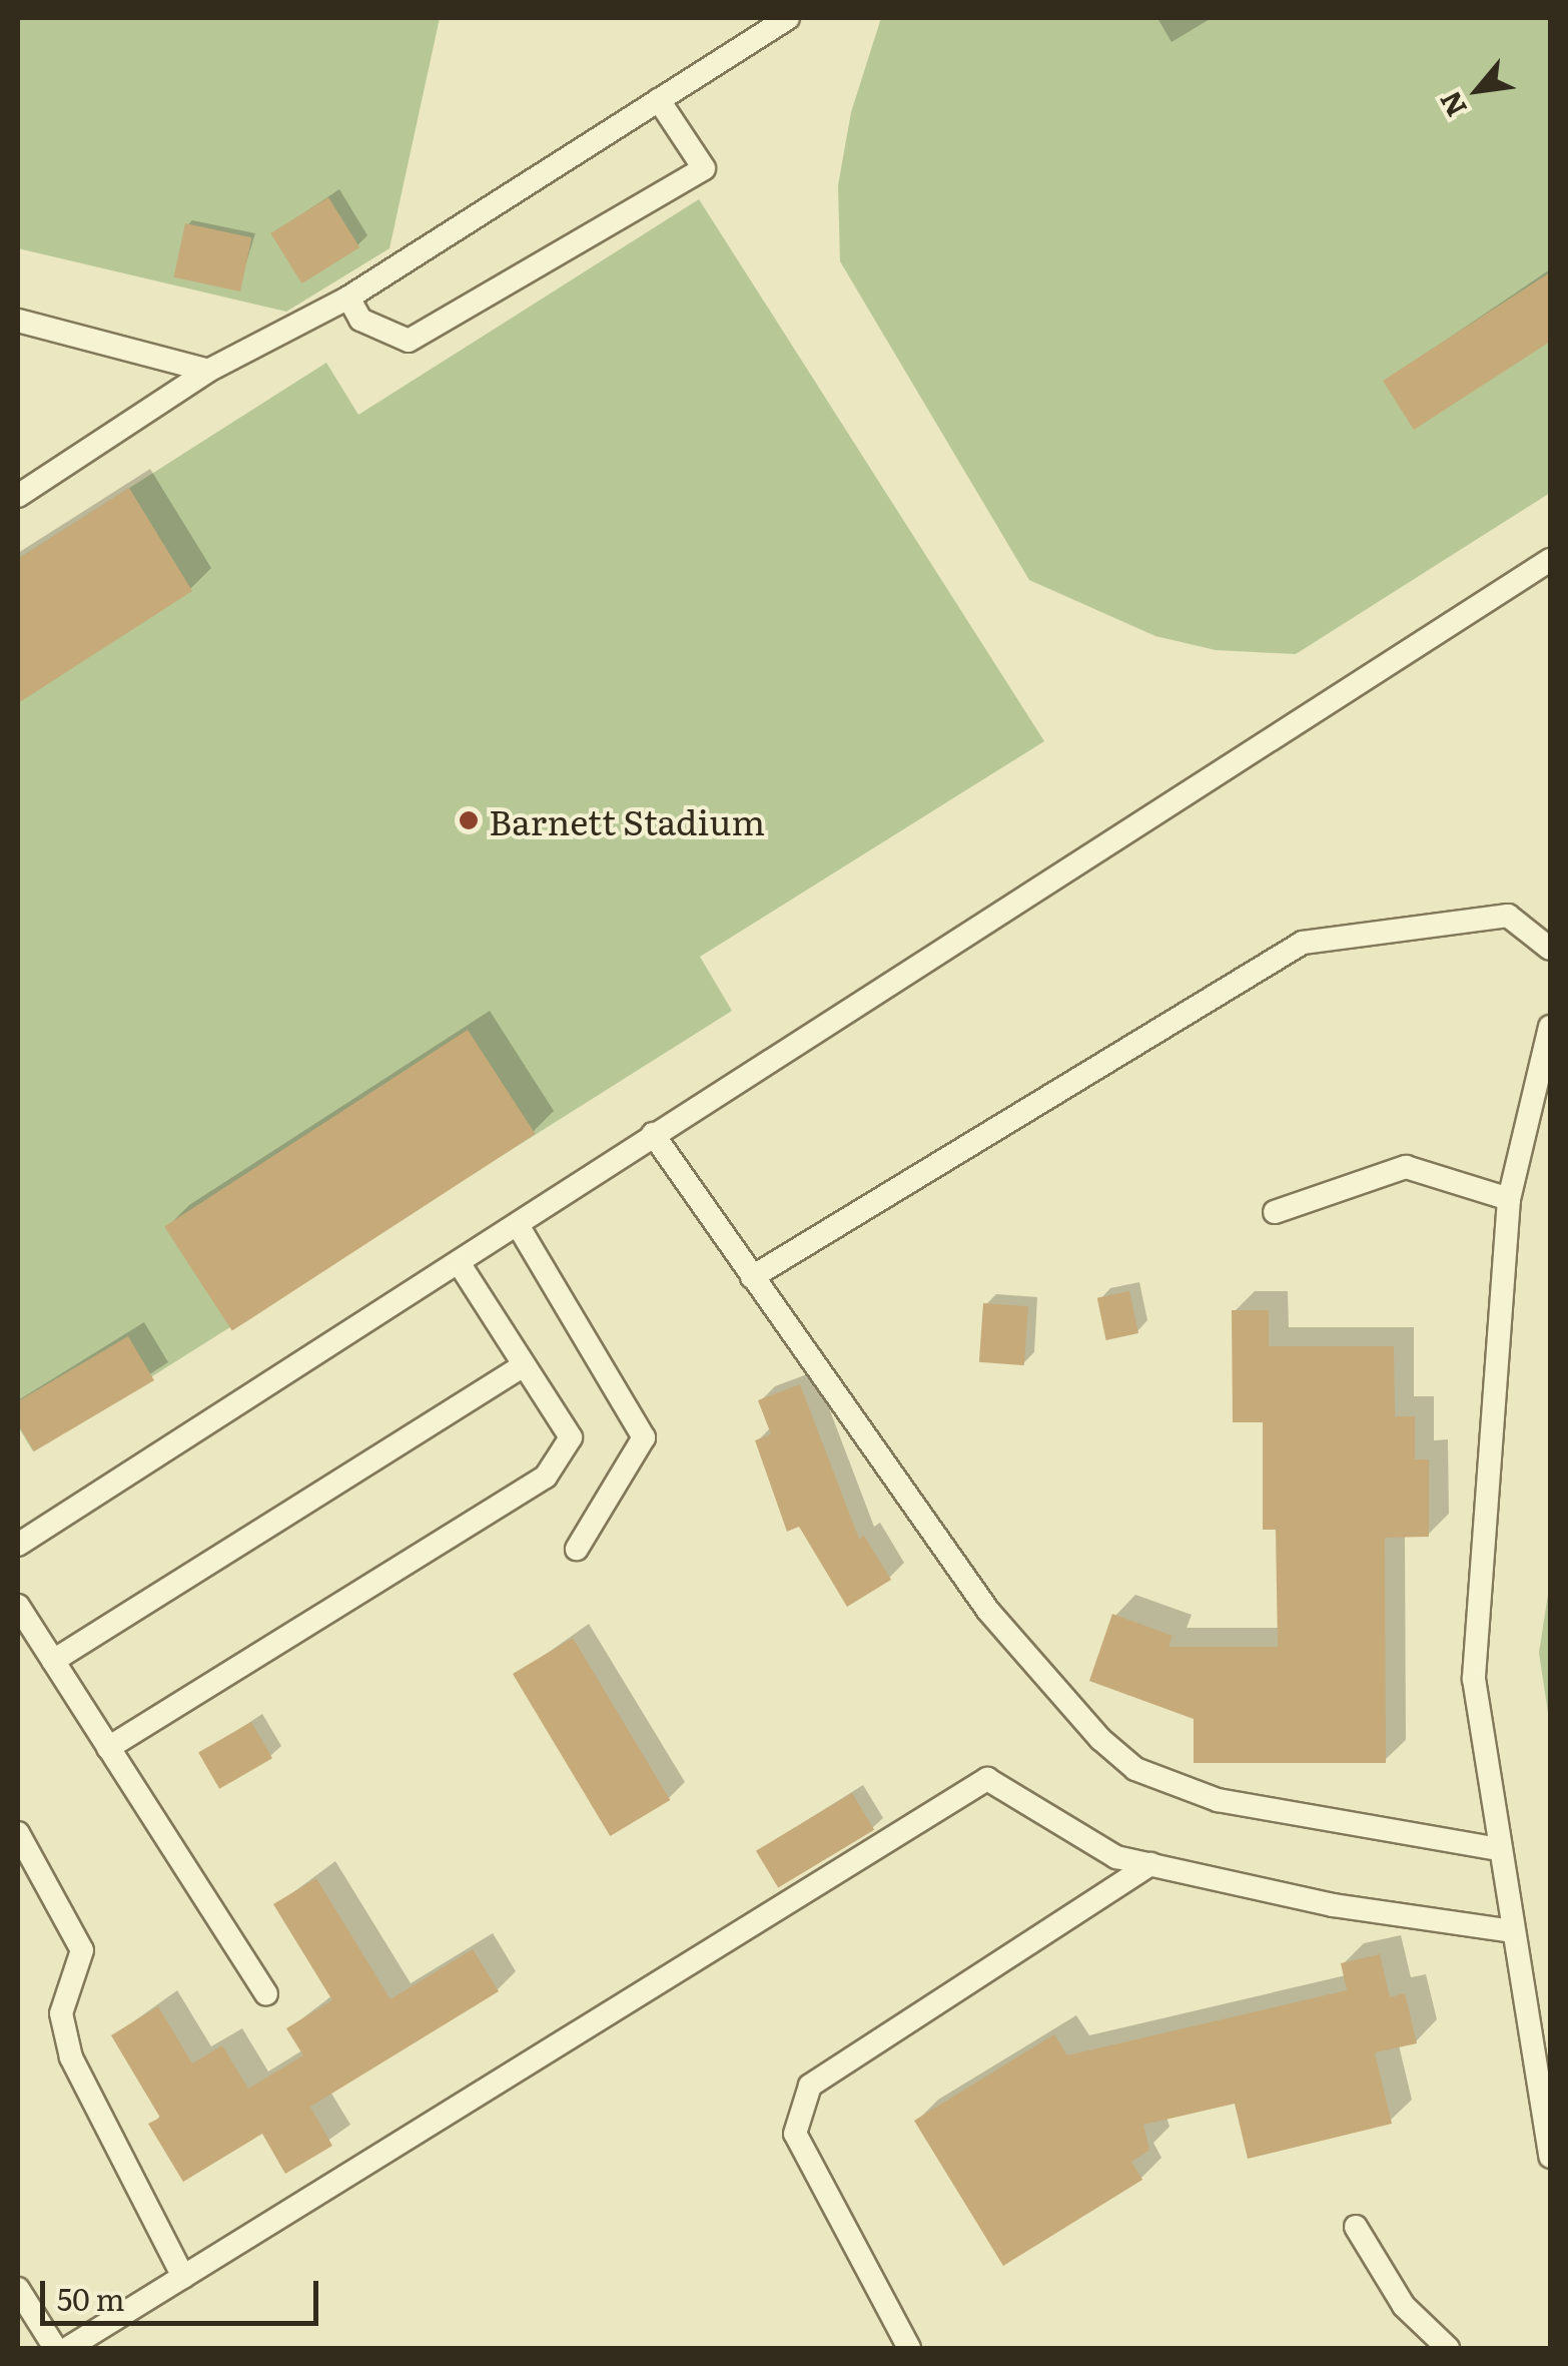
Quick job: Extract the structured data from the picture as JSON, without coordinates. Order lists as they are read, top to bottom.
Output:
{
  "places": ["Barnett Stadium"],
  "scale_bar": "50 m",
  "north": "bottom left"
}
